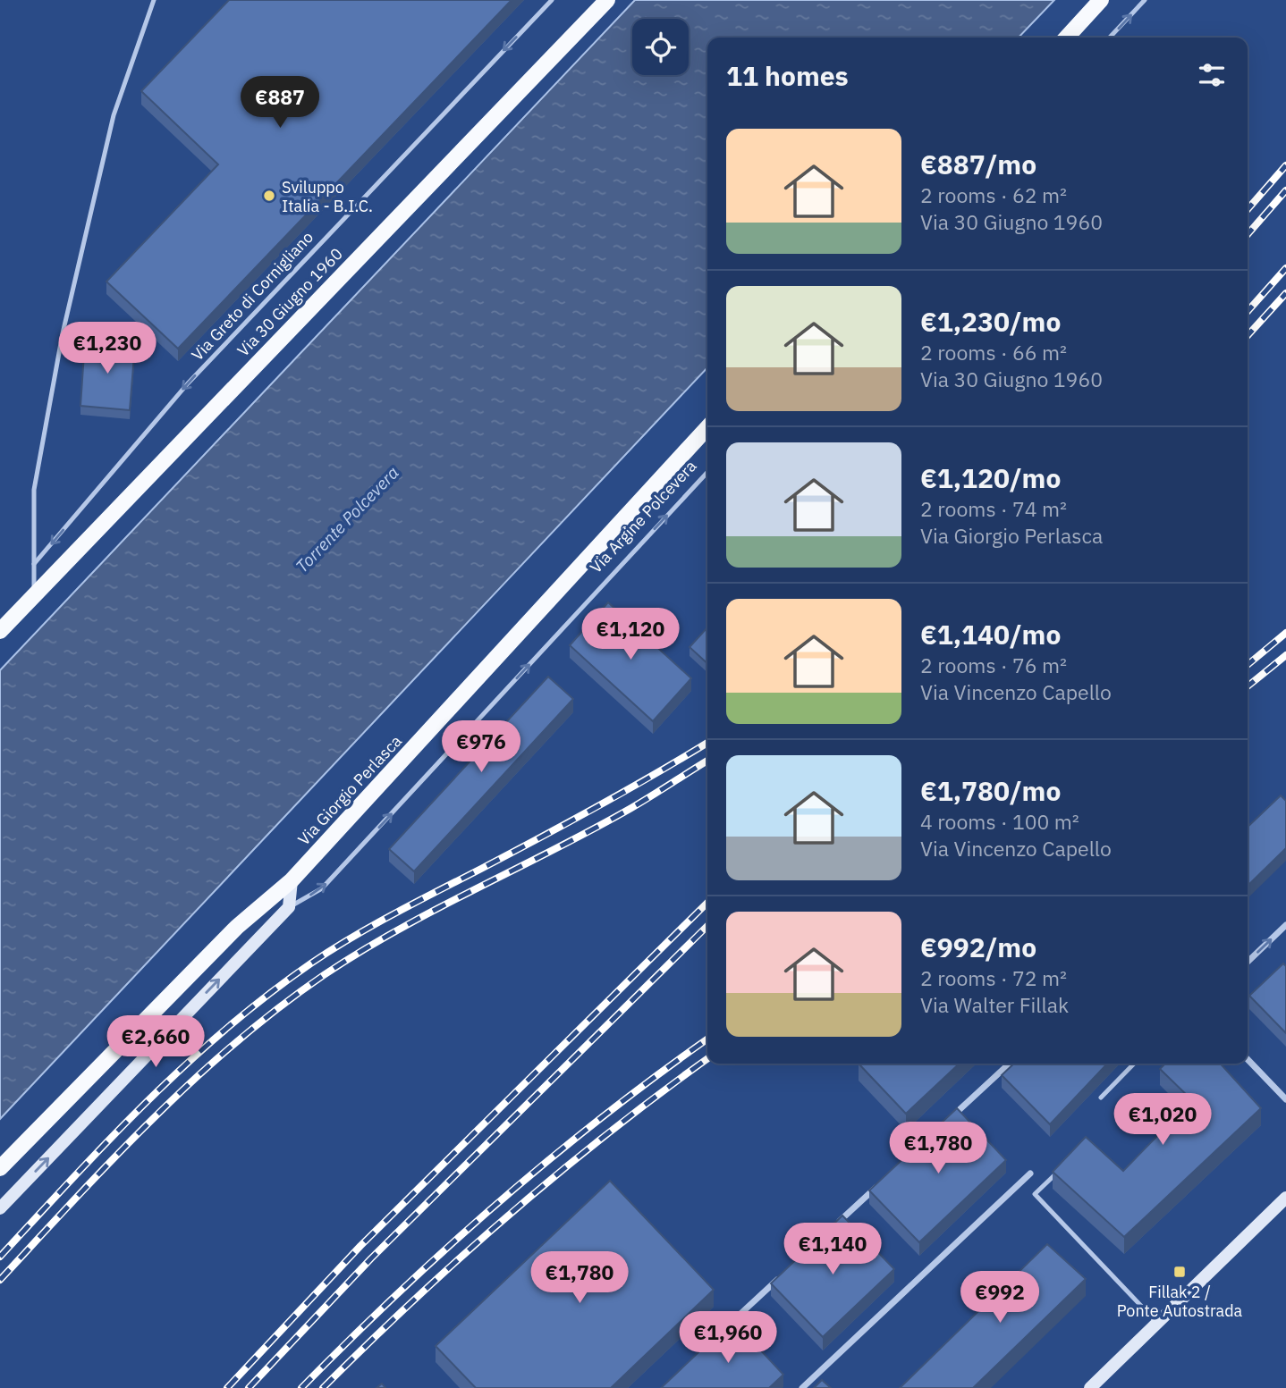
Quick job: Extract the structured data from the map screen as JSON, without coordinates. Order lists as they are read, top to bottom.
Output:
{
  "streets": {
    "main road": ["Via 30 Giugno 1960", "Via Argine Polcevera", "Via Giorgio Perlasca"],
    "lane": ["Via Greto di Cornigliano"]
  },
  "one_way": ["Via Greto di Cornigliano", "Via Argine Polcevera"],
  "water": ["Torrente Polcevera"],
  "places": {
    "other": ["Sviluppo Italia - B.I.C."],
    "transit": ["Fillak 2 / Ponte Autostrada"]
  },
  "page": {
    "heading": "11 homes",
    "price": [
      "€887",
      "€1,230",
      "€1,120",
      "€976",
      "€2,660",
      "€1,020",
      "€1,780",
      "€1,140",
      "€1,780",
      "€992",
      "€1,960"
    ],
    "list": [
      {
        "name": "€887/mo",
        "note": "2 rooms · 62 m² · Via 30 Giugno 1960"
      },
      {
        "name": "€1,230/mo",
        "note": "2 rooms · 66 m² · Via 30 Giugno 1960"
      },
      {
        "name": "€1,120/mo",
        "note": "2 rooms · 74 m² · Via Giorgio Perlasca"
      },
      {
        "name": "€1,140/mo",
        "note": "2 rooms · 76 m² · Via Vincenzo Capello"
      },
      {
        "name": "€1,780/mo",
        "note": "4 rooms · 100 m² · Via Vincenzo Capello"
      },
      {
        "name": "€992/mo",
        "note": "2 rooms · 72 m² · Via Walter Fillak"
      }
    ]
  }
}
